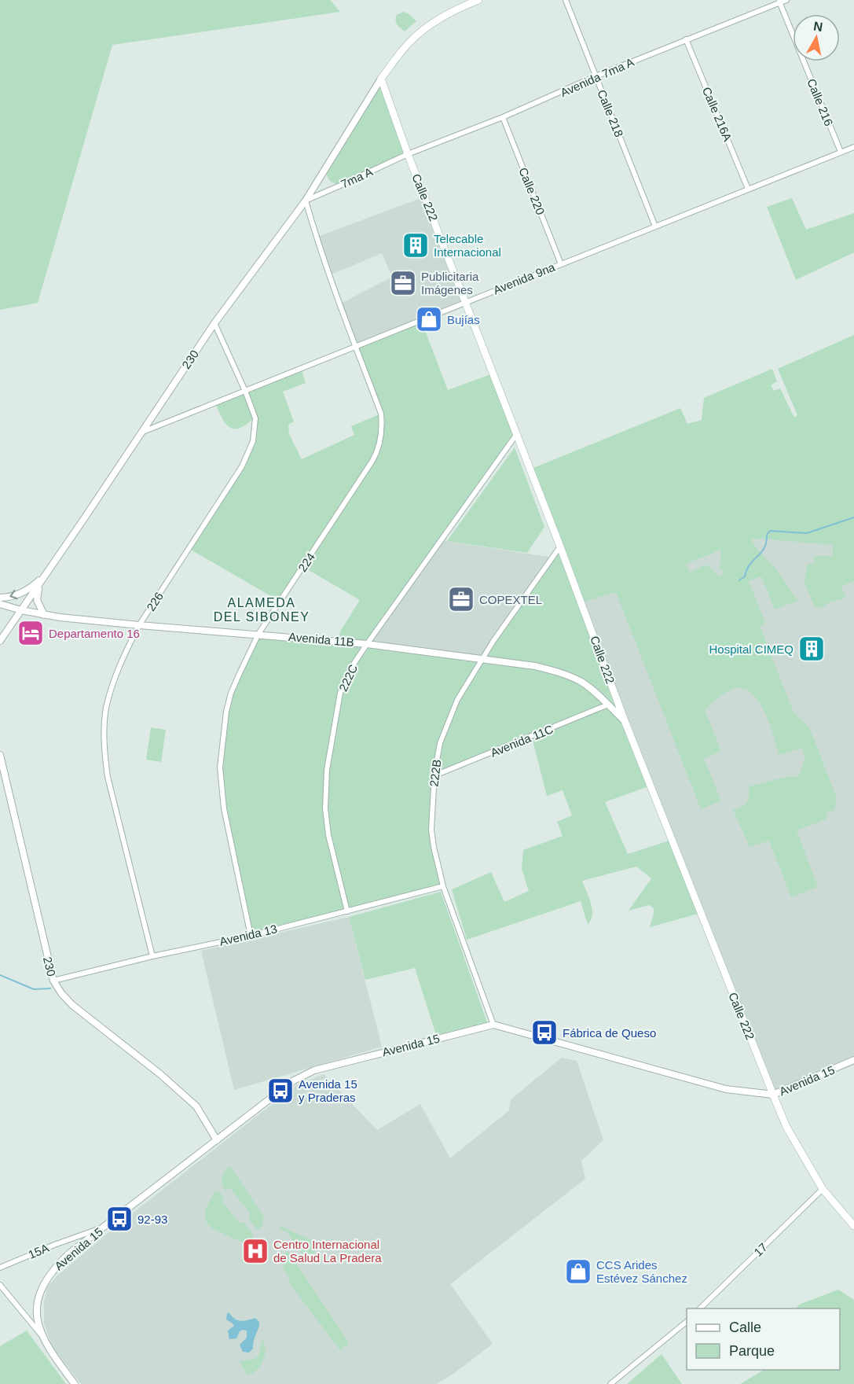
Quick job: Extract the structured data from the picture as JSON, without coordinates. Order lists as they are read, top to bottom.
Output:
{
  "streets": {
    "main road": ["Calle 222"],
    "street": [
      "Avenida 7ma A",
      "Calle 216",
      "Calle 218",
      "Calle 216A",
      "7ma A",
      "Calle 220",
      "Avenida 9na",
      "230",
      "224",
      "226",
      "Avenida 11B",
      "222C",
      "Avenida 11C",
      "222B",
      "Avenida 13",
      "Avenida 15",
      "17",
      "15A"
    ]
  },
  "crossings": [
    ["Avenida 7ma A", "Calle 216"],
    ["Avenida 7ma A", "Calle 218"],
    ["Avenida 7ma A", "Calle 216A"],
    ["Avenida 7ma A", "7ma A"],
    ["Avenida 7ma A", "Calle 220"],
    ["Avenida 7ma A", "Calle 222"],
    ["Calle 216", "Avenida 9na"],
    ["Calle 218", "Avenida 9na"],
    ["Calle 216A", "Avenida 9na"],
    ["7ma A", "Calle 222"],
    ["7ma A", "230"],
    ["7ma A", "224"],
    ["Calle 220", "Avenida 9na"],
    ["Calle 222", "Avenida 9na"],
    ["Calle 222", "230"],
    ["Calle 222", "Avenida 11B"],
    ["Calle 222", "222C"],
    ["Calle 222", "222B"],
    ["Calle 222", "Avenida 15"],
    ["Calle 222", "17"],
    ["Avenida 9na", "230"],
    ["Avenida 9na", "224"],
    ["Avenida 9na", "226"],
    ["230", "224"],
    ["230", "226"],
    ["230", "Avenida 11B"],
    ["230", "Avenida 13"],
    ["230", "Avenida 15"],
    ["224", "Avenida 11B"],
    ["224", "Avenida 13"],
    ["226", "Avenida 11B"],
    ["226", "Avenida 13"],
    ["Avenida 11B", "222C"],
    ["Avenida 11B", "Avenida 11C"],
    ["Avenida 11B", "222B"],
    ["222C", "Avenida 13"],
    ["Avenida 11C", "222B"],
    ["222B", "Avenida 13"],
    ["222B", "Avenida 15"],
    ["Avenida 15", "15A"]
  ],
  "districts": ["ALAMEDA DEL SIBONEY"],
  "places": {
    "building": ["Telecable Internacional", "Hospital CIMEQ"],
    "office": ["Publicitaria Imágenes", "COPEXTEL"],
    "shop": ["Bujías", "CCS Arides Estévez Sánchez"],
    "hotel": ["Departamento 16"],
    "bus stop": ["Fábrica de Queso", "Avenida 15 y Praderas", "92-93"],
    "hospital": ["Centro Internacional de Salud La Pradera"]
  },
  "legend": ["Calle", "Parque"],
  "north": "top"
}
